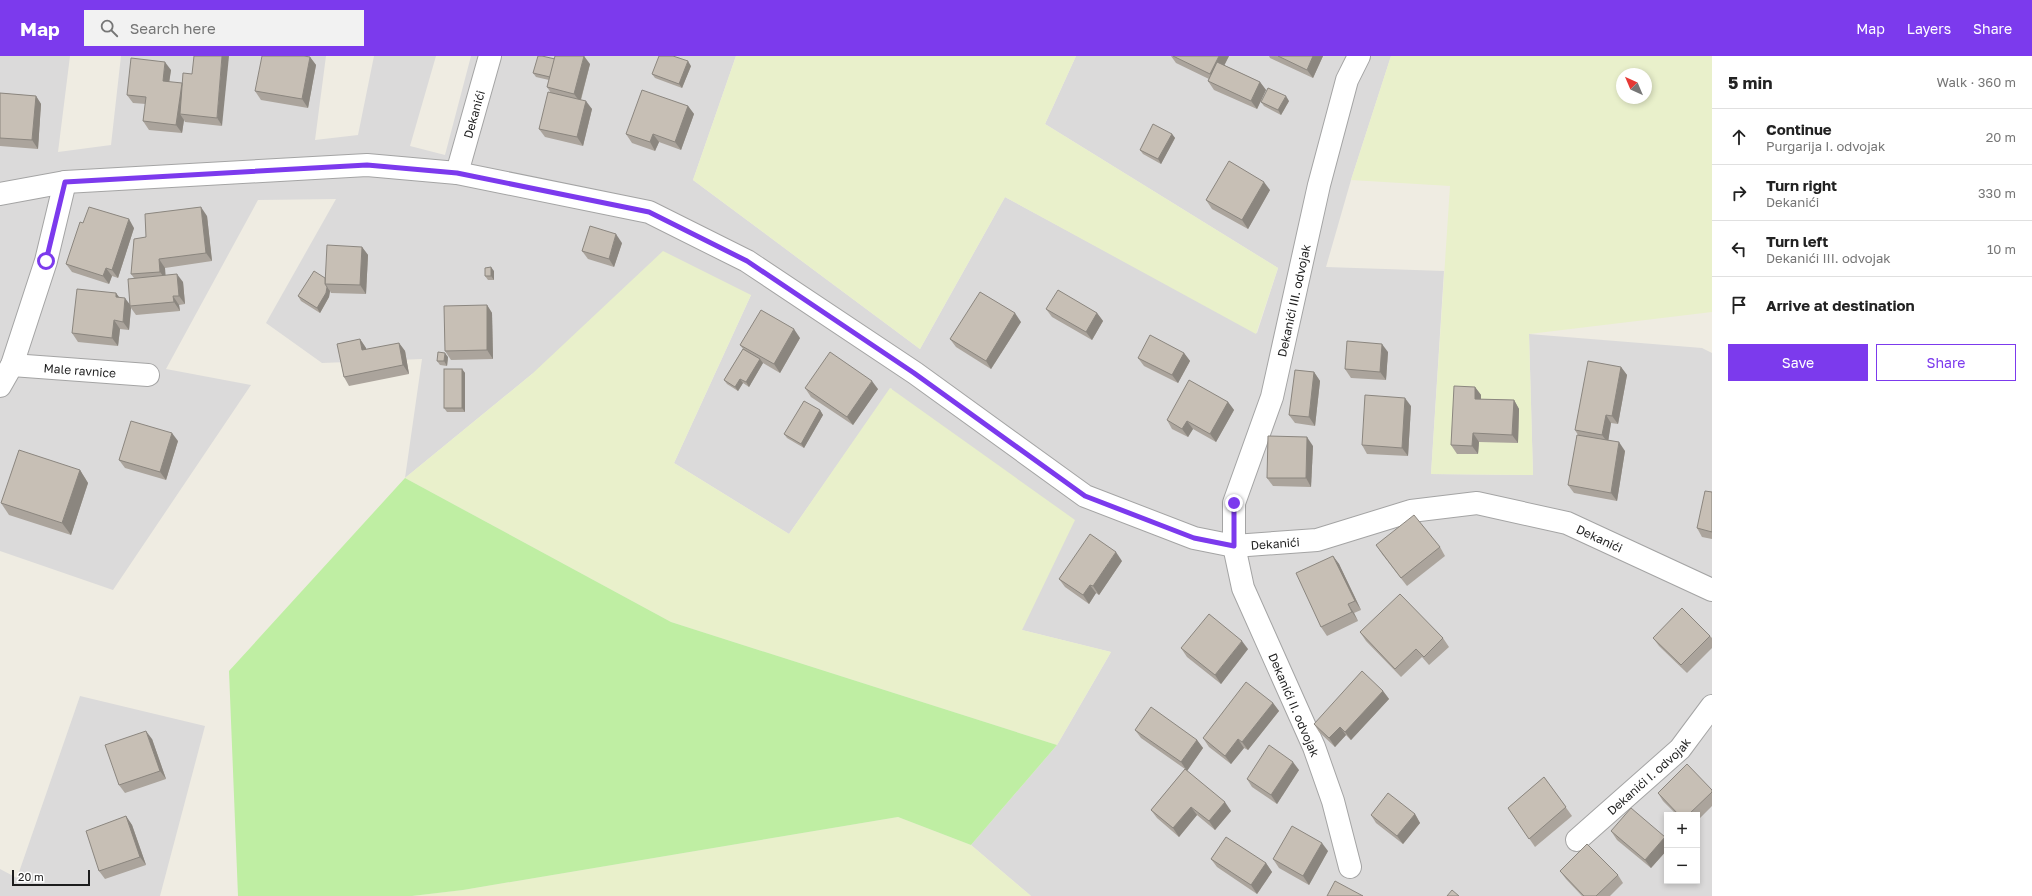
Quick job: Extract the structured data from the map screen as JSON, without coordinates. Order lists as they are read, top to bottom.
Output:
{
  "streets": {
    "street": [
      "Dekanići",
      "Dekanići III. odvojak",
      "Male ravnice",
      "Dekanići II. odvojak",
      "Dekanići I. odvojak"
    ]
  },
  "crossings": [
    ["Dekanići", "Dekanići III. odvojak"],
    ["Dekanići", "Dekanići II. odvojak"],
    ["Dekanići III. odvojak", "Dekanići II. odvojak"]
  ],
  "scale_bar": "20 m",
  "north": "top left",
  "page": {
    "header": "Map",
    "search": "Search here",
    "nav": ["Map", "Layers", "Share"],
    "heading": ["5 min", "Walk · 360 m"],
    "list": [
      ["Continue", "Purgarija I. odvojak", "20 m"],
      ["Turn right", "Dekanići", "330 m"],
      ["Turn left", "Dekanići III. odvojak", "10 m"],
      "Arrive at destination"
    ],
    "buttons": ["Save", "Share"],
    "map_buttons": ["+", "−"],
    "scale": "20 m"
  }
}
